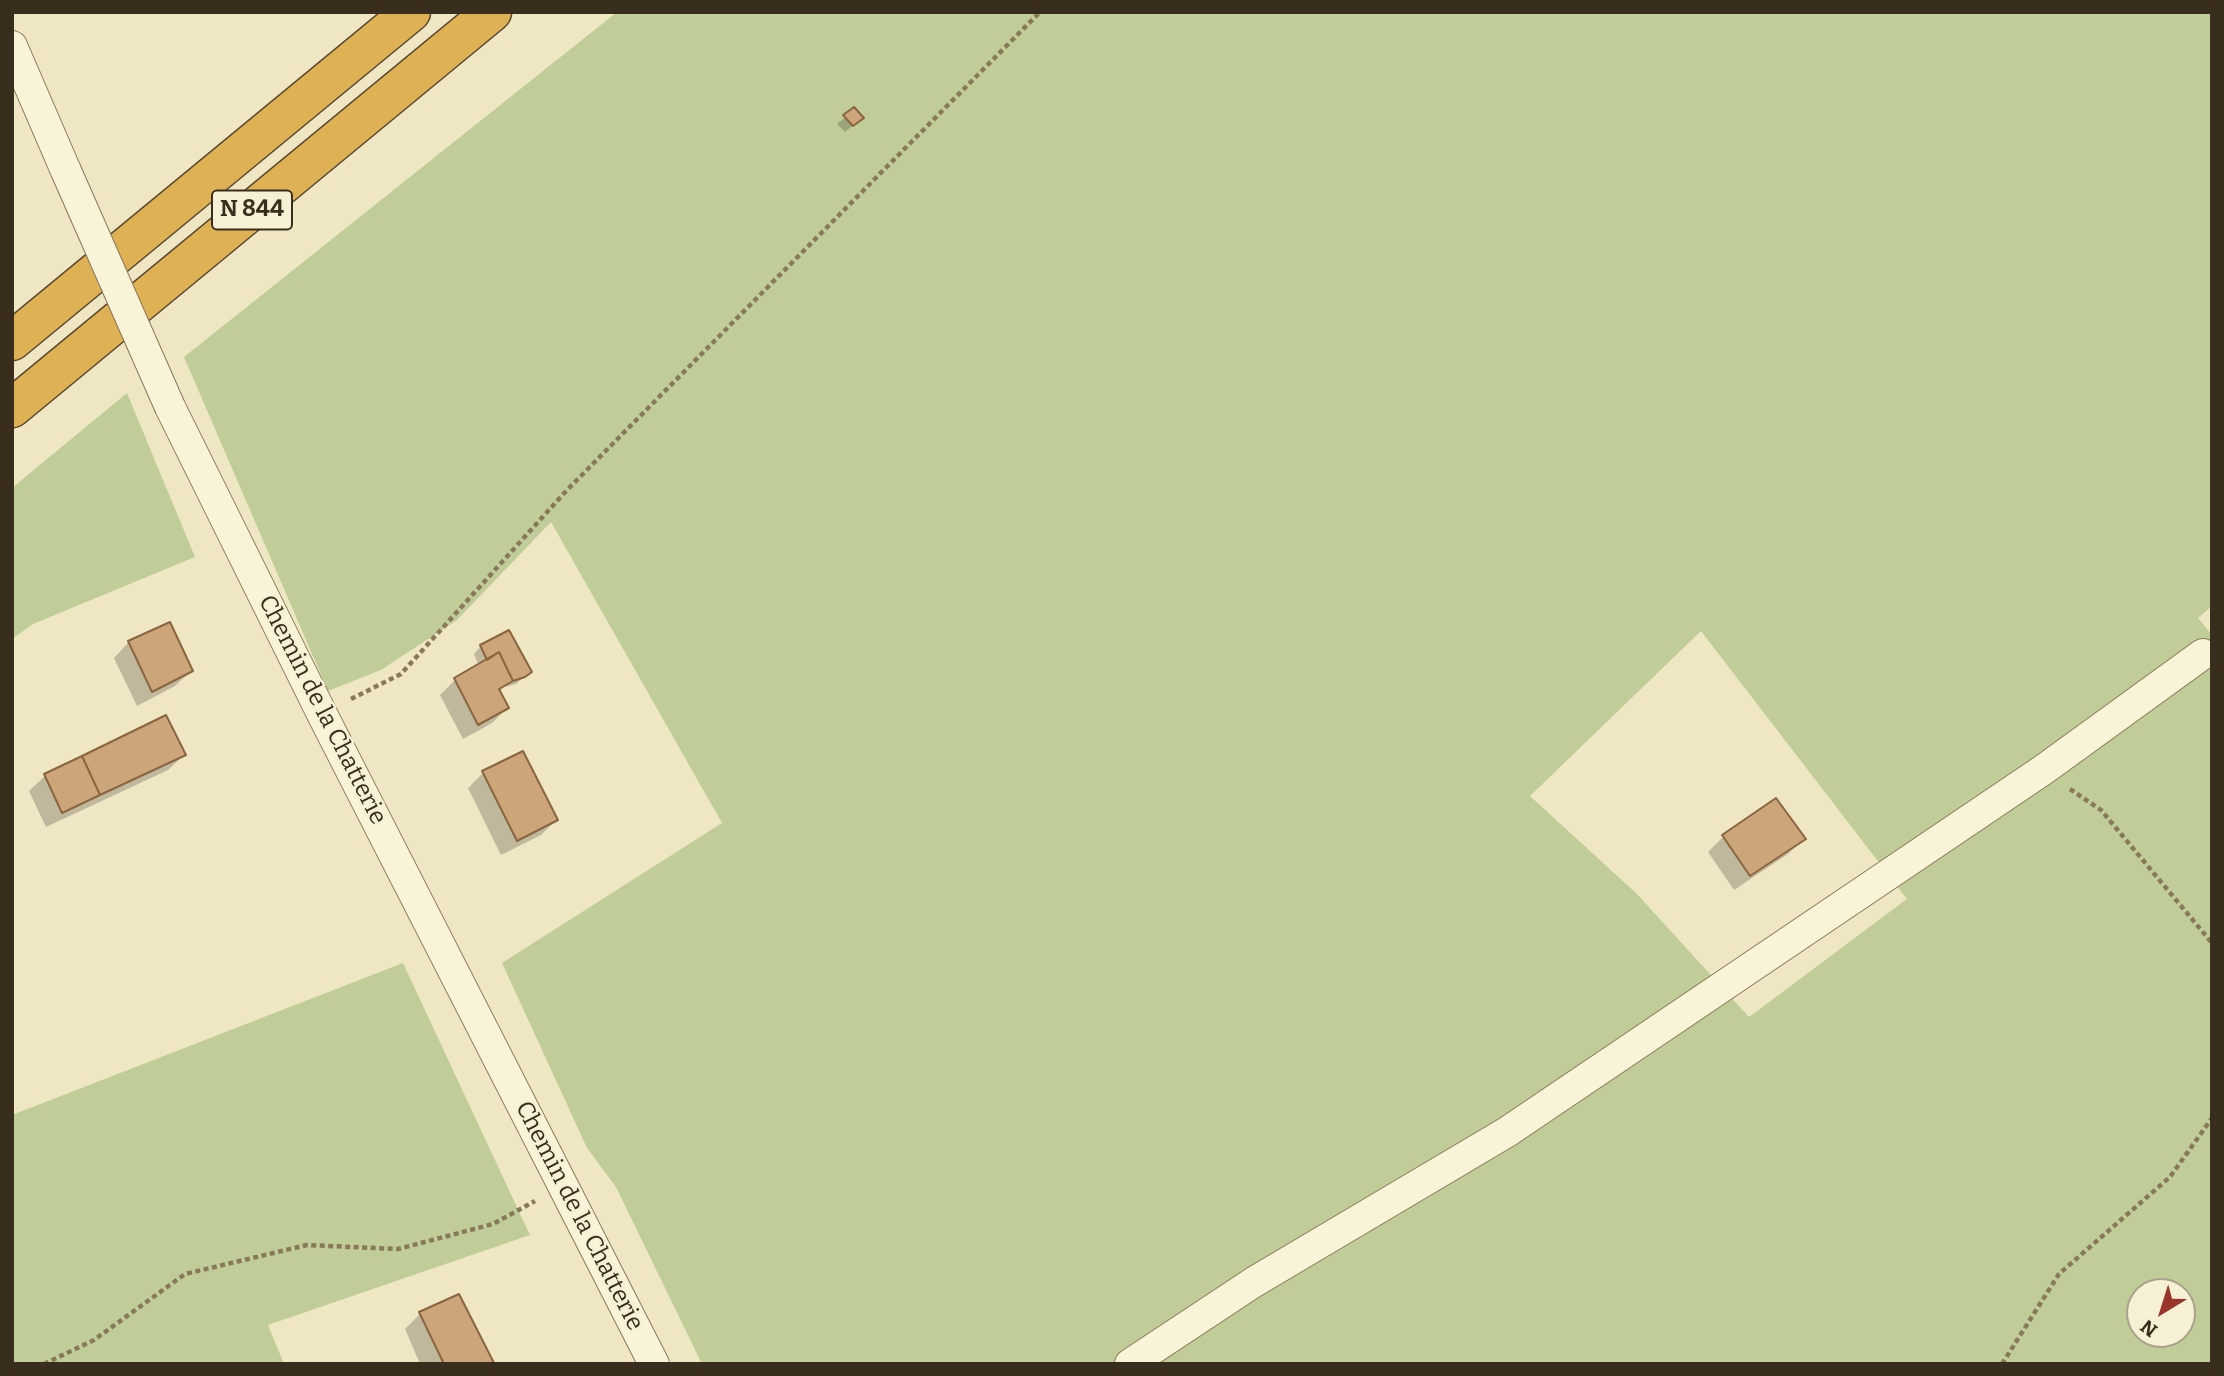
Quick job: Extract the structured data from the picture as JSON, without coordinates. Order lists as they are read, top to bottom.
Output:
{
  "streets": {
    "highway": ["N 844"],
    "street": ["Chemin de la Chatterie"]
  },
  "north": "bottom left"
}
